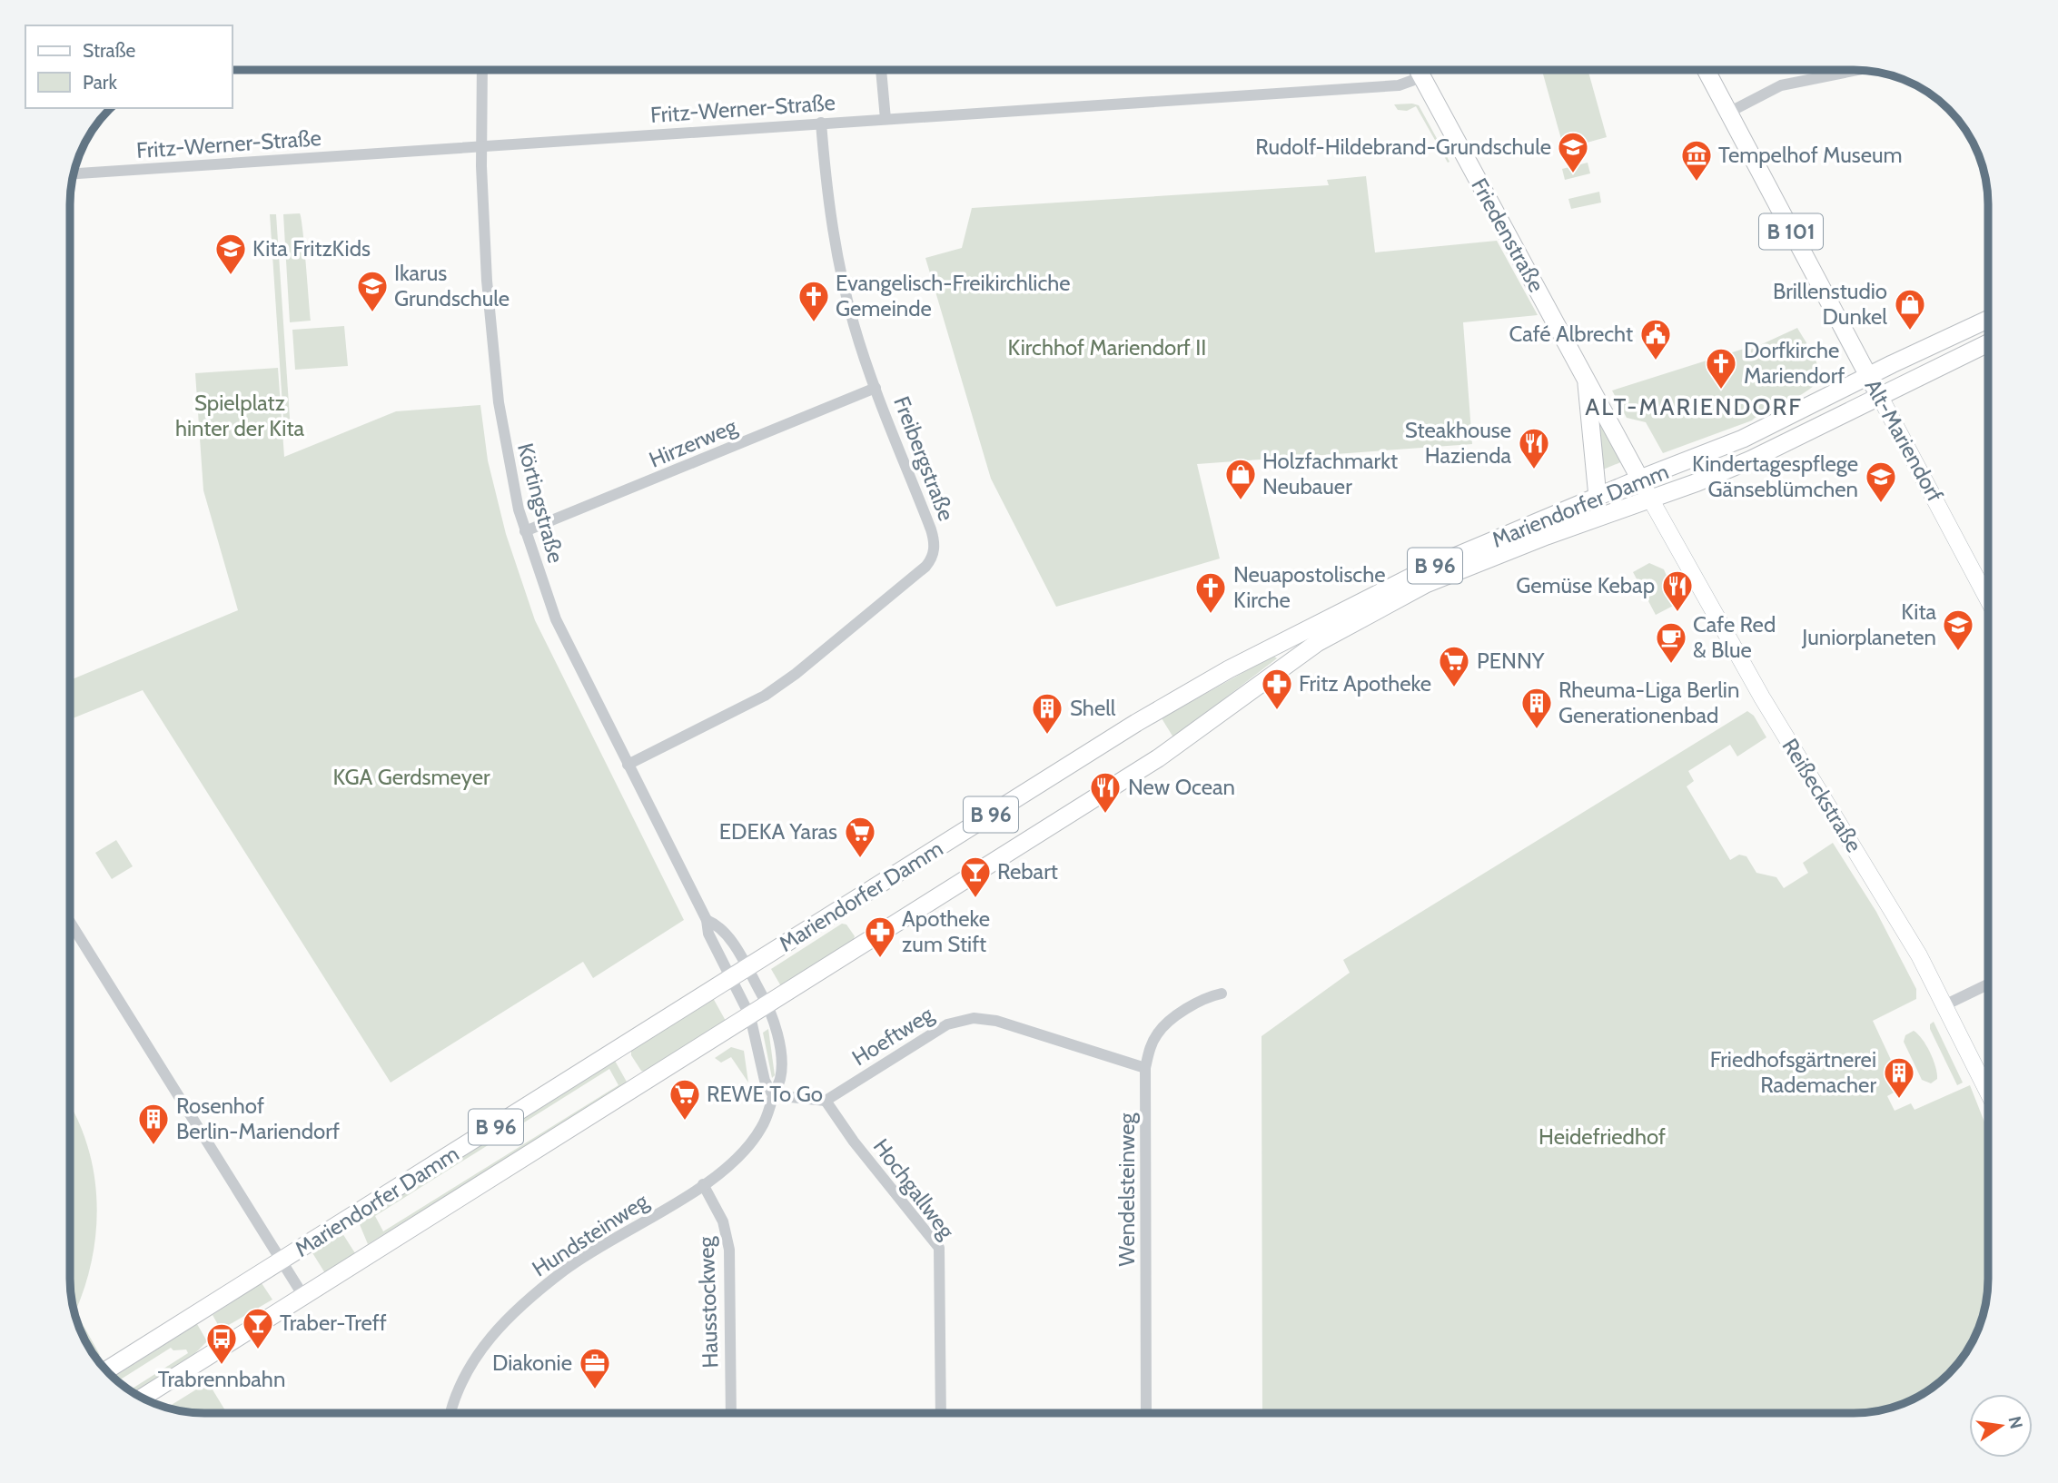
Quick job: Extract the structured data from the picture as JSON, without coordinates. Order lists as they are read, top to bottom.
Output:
{
  "streets": {
    "main road": [
      "B 101",
      "Friedenstraße",
      "Alt-Mariendorf",
      "Mariendorfer Damm",
      "B 96",
      "Reißeckstraße"
    ],
    "street": [
      "Fritz-Werner-Straße",
      "Hirzerweg",
      "Freibergstraße",
      "Körtingstraße",
      "Hoeftweg",
      "Hochgallweg",
      "Wendelsteinweg",
      "Hundsteinweg",
      "Hausstockweg"
    ]
  },
  "crossings": [
    ["Fritz-Werner-Straße", "Friedenstraße"],
    ["Fritz-Werner-Straße", "Freibergstraße"],
    ["Fritz-Werner-Straße", "Körtingstraße"],
    ["Friedenstraße", "Mariendorfer Damm"],
    ["Friedenstraße", "Reißeckstraße"],
    ["Alt-Mariendorf", "Mariendorfer Damm"],
    ["Hirzerweg", "Freibergstraße"],
    ["Hirzerweg", "Körtingstraße"],
    ["Freibergstraße", "Körtingstraße"],
    ["Körtingstraße", "Mariendorfer Damm"],
    ["Körtingstraße", "Hundsteinweg"],
    ["Mariendorfer Damm", "Reißeckstraße"],
    ["Mariendorfer Damm", "Hundsteinweg"],
    ["Hoeftweg", "Hochgallweg"],
    ["Hoeftweg", "Wendelsteinweg"],
    ["Hundsteinweg", "Hausstockweg"]
  ],
  "districts": ["ALT-MARIENDORF"],
  "parks": [
    "Kirchhof Mariendorf II",
    "Spielplatz hinter der Kita",
    "KGA Gerdsmeyer",
    "Heidefriedhof"
  ],
  "places": {
    "school or university": [
      "Rudolf-Hildebrand-Grundschule",
      "Kita FritzKids",
      "Ikarus Grundschule",
      "Kindertagespflege Gänseblümchen",
      "Kita Juniorplaneten"
    ],
    "museum": ["Tempelhof Museum"],
    "church": ["Evangelisch-Freikirchliche Gemeinde", "Dorfkirche Mariendorf", "Neuapostolische Kirche"],
    "shop": ["Brillenstudio Dunkel", "Holzfachmarkt Neubauer"],
    "public building": ["Café Albrecht"],
    "restaurant": ["Steakhouse Hazienda", "Gemüse Kebap", "New Ocean"],
    "cafe": ["Cafe Red & Blue"],
    "supermarket": ["PENNY", "EDEKA Yaras", "REWE To Go"],
    "pharmacy": ["Fritz Apotheke", "Apotheke zum Stift"],
    "building": [
      "Rheuma-Liga Berlin Generationenbad",
      "Shell",
      "Friedhofsgärtnerei Rademacher",
      "Rosenhof Berlin-Mariendorf"
    ],
    "bar": ["Rebart", "Traber-Treff"],
    "bus stop": ["Trabrennbahn"],
    "office": ["Diakonie"]
  },
  "legend": ["Straße", "Park"],
  "north": "right"
}
